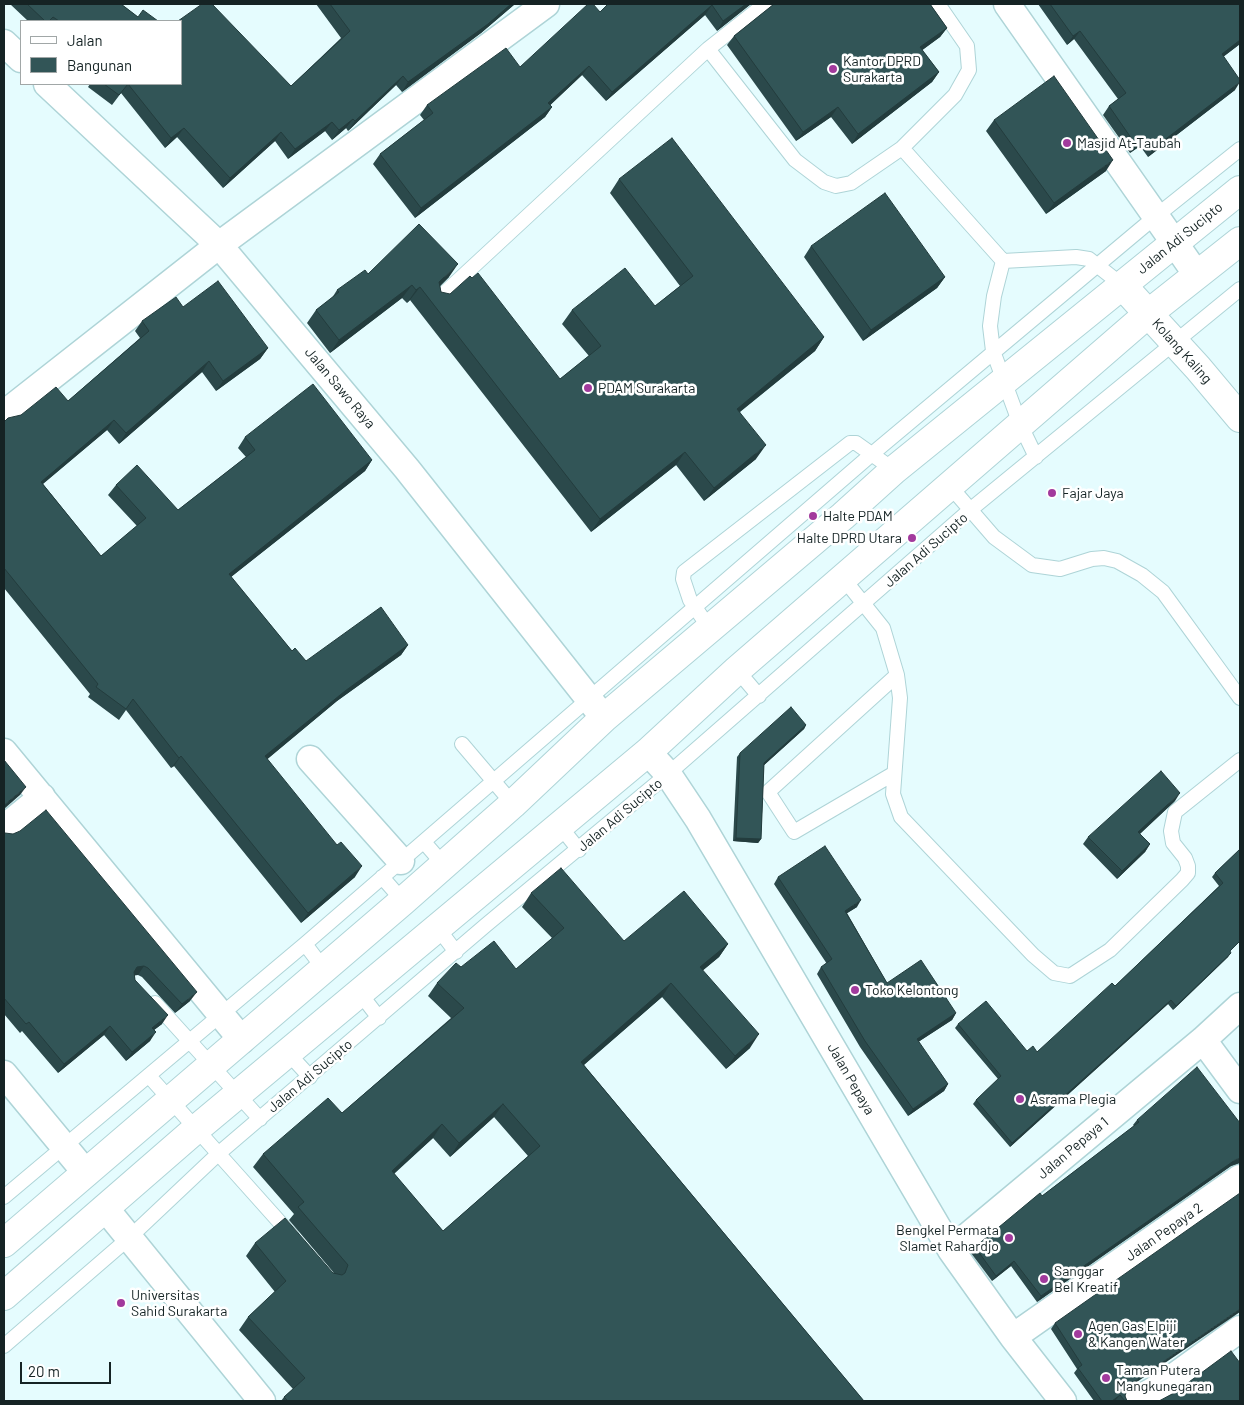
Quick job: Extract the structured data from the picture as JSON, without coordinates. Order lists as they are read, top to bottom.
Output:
{
  "streets": {
    "main road": ["Jalan Adi Sucipto", "Kolang Kaling"],
    "street": [
      "Jalan Sawo Raya",
      "Jalan Pepaya",
      "Jalan Pepaya 1",
      "Jalan Pepaya 2"
    ]
  },
  "crossings": [
    ["Jalan Adi Sucipto", "Kolang Kaling"],
    ["Jalan Adi Sucipto", "Jalan Sawo Raya"],
    ["Jalan Adi Sucipto", "Jalan Pepaya"],
    ["Jalan Pepaya", "Jalan Pepaya 1"],
    ["Jalan Pepaya", "Jalan Pepaya 2"]
  ],
  "places": [
    "Kantor DPRD Surakarta",
    "Masjid At-Taubah",
    "PDAM Surakarta",
    "Fajar Jaya",
    "Halte PDAM",
    "Halte DPRD Utara",
    "Toko Kelontong",
    "Asrama Plegia",
    "Bengkel Permata Slamet Rahardjo",
    "Sanggar Bel Kreatif",
    "Universitas Sahid Surakarta",
    "Agen Gas Elpiji & Kangen Water",
    "Taman Putera Mangkunegaran"
  ],
  "legend": ["Jalan", "Bangunan"],
  "scale_bar": "20 m"
}
